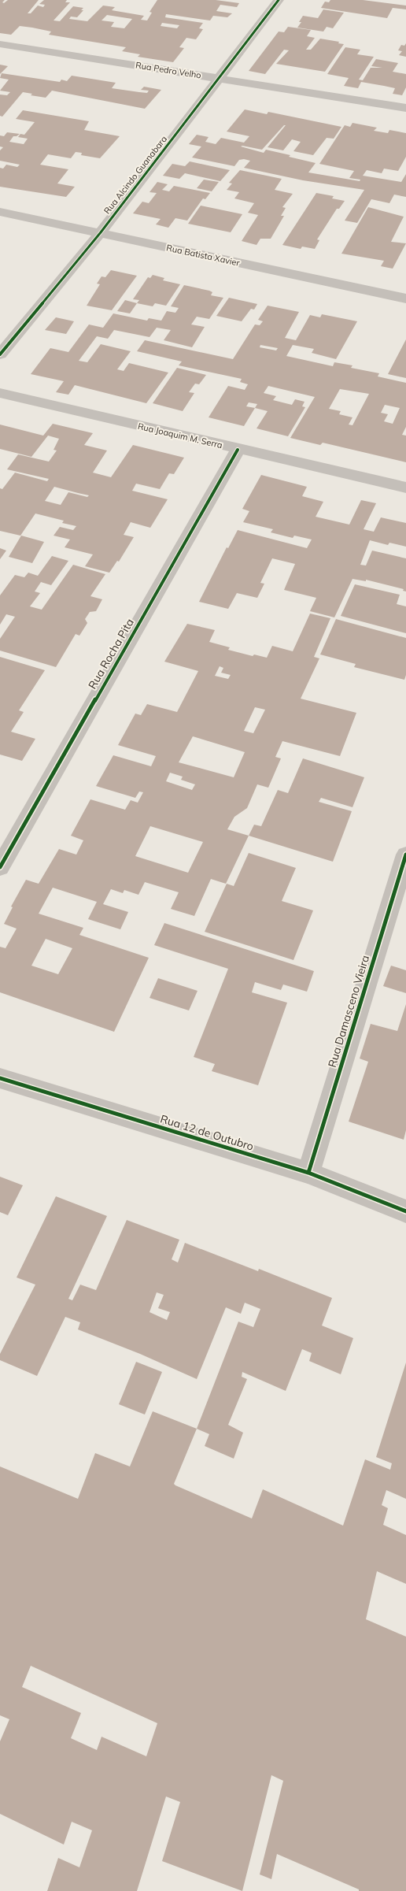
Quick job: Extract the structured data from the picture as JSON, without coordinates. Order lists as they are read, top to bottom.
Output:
{
  "streets": {
    "street": [
      "Rua Pedro Velho",
      "Rua Alcindo Guanabara",
      "Rua Batista Xavier",
      "Rua Joaquim M. Serra",
      "Rua Rocha Pita",
      "Rua Damasceno Vieira",
      "Rua 12 de Outubro"
    ]
  },
  "crossings": [
    ["Rua Pedro Velho", "Rua Alcindo Guanabara"],
    ["Rua Alcindo Guanabara", "Rua Batista Xavier"],
    ["Rua Joaquim M. Serra", "Rua Rocha Pita"],
    ["Rua Damasceno Vieira", "Rua 12 de Outubro"]
  ]
}
